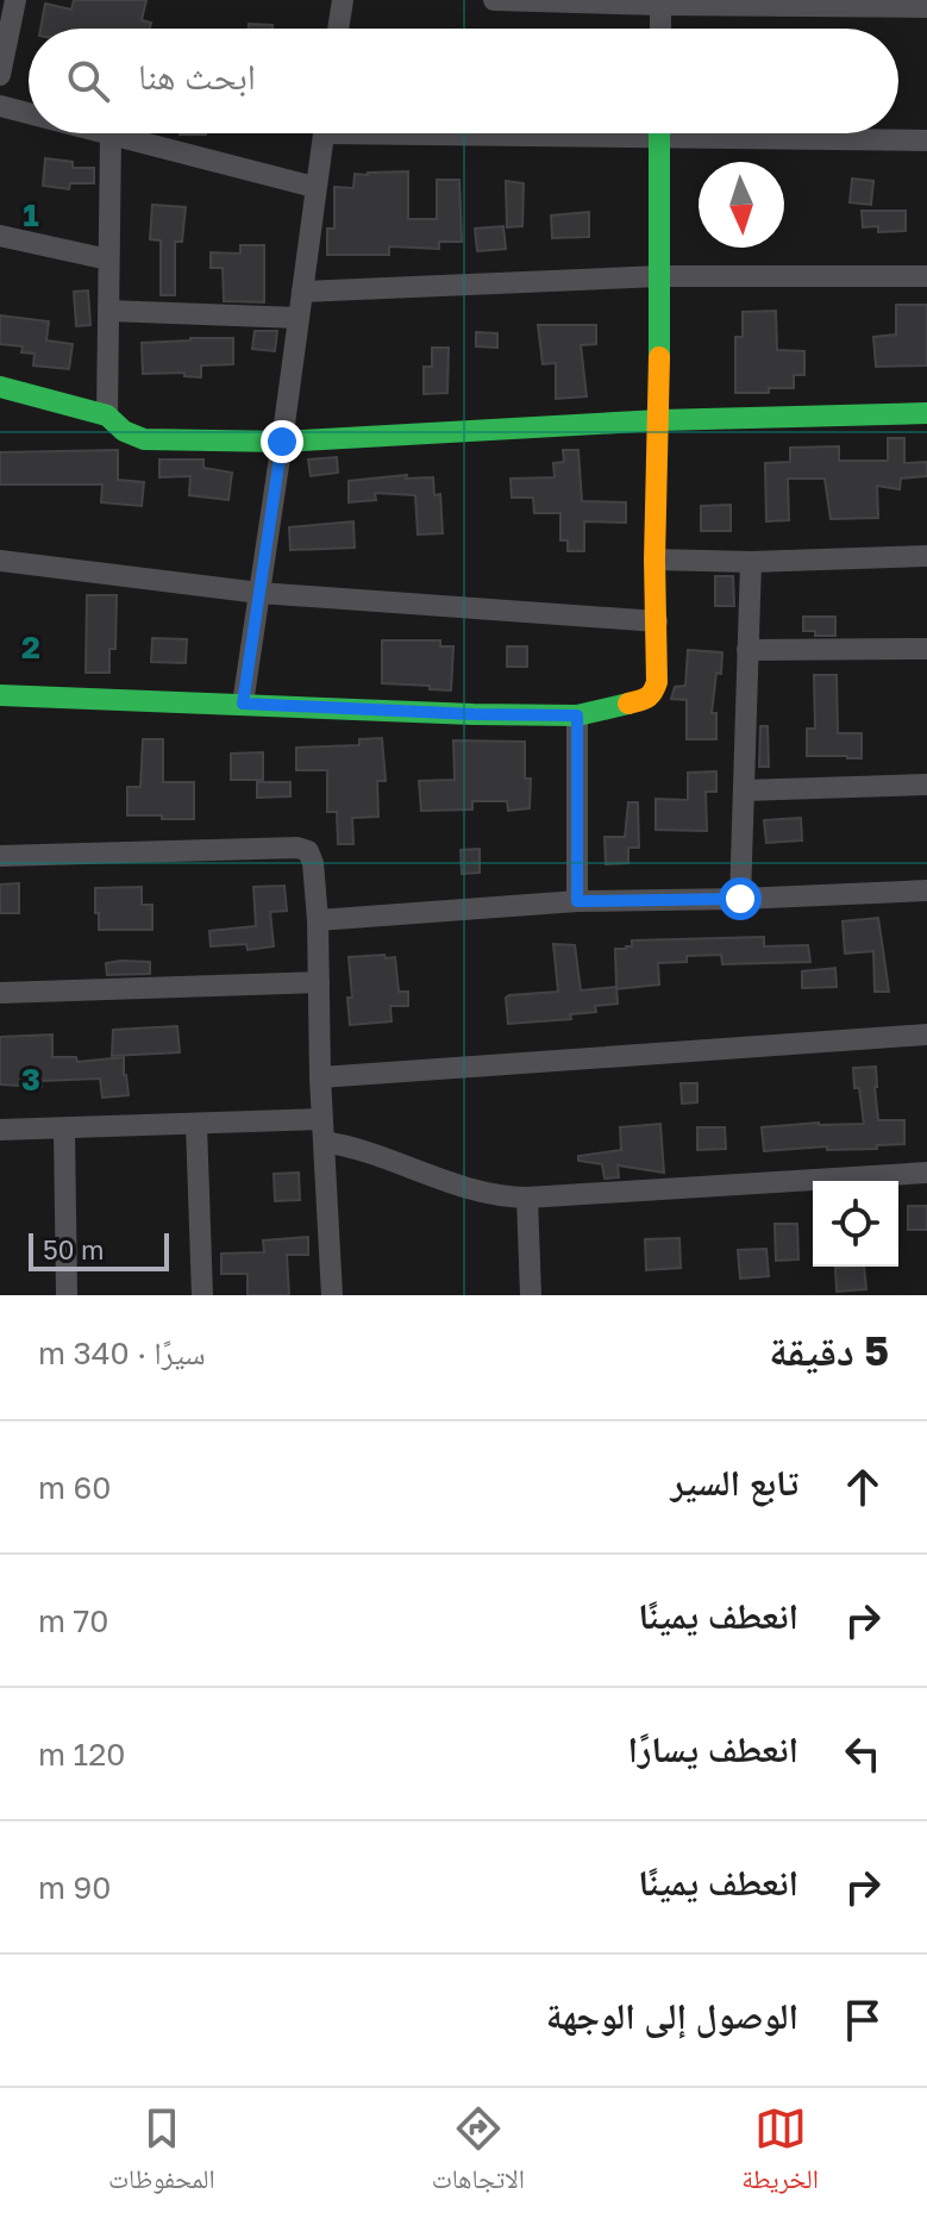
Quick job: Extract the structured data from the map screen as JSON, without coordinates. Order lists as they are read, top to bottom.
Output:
{
  "scale_bar": "50 m",
  "north": "bottom",
  "page": {
    "search": "ابحث هنا",
    "scale": "50 m",
    "heading": ["5 دقيقة", "سيرًا · 340 m"],
    "list": [
      ["تابع السير", "60 m"],
      ["انعطف يمينًا", "70 m"],
      ["انعطف يسارًا", "120 m"],
      ["انعطف يمينًا", "90 m"],
      "الوصول إلى الوجهة"
    ],
    "nav": ["الخريطة", "الاتجاهات", "المحفوظات"]
  },
  "grid": {
    "rows": ["1", "2", "3"]
  }
}
